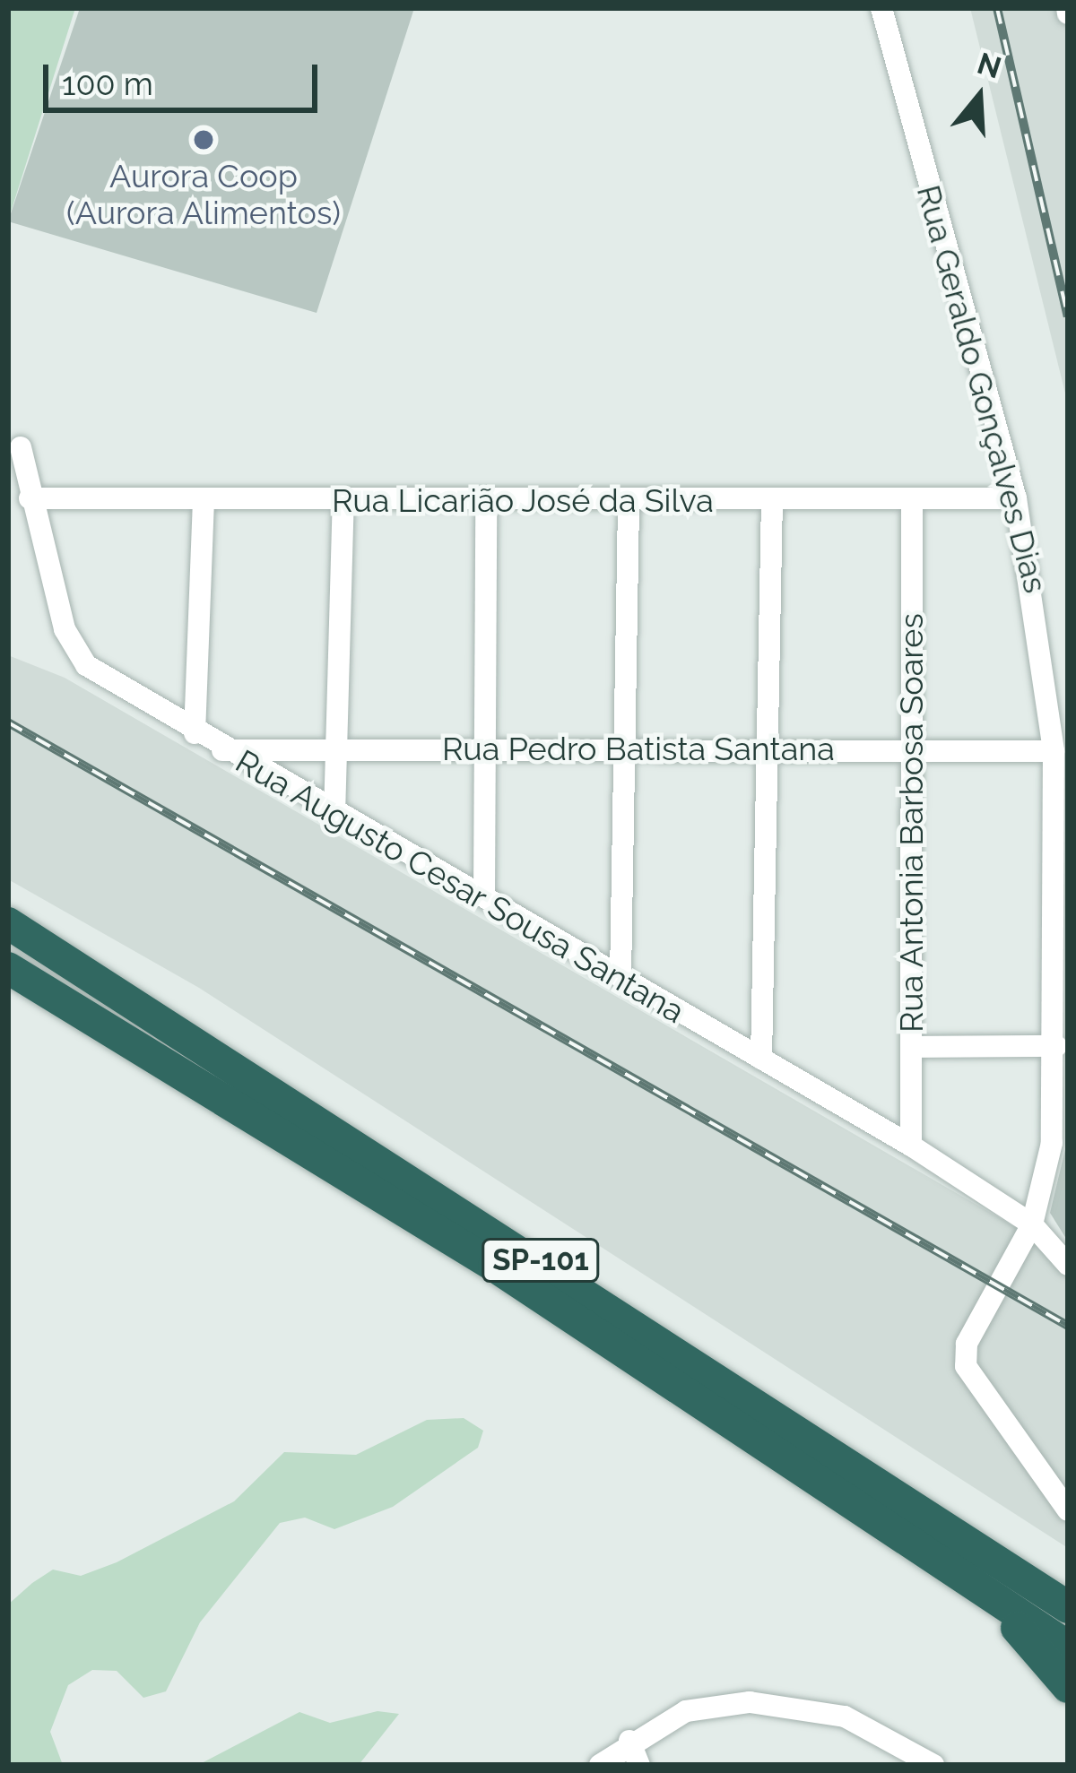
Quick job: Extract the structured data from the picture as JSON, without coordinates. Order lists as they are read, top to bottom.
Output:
{
  "streets": {
    "highway": ["SP-101"],
    "street": [
      "Rua Geraldo Gonçalves Dias",
      "Rua Licarião José da Silva",
      "Rua Pedro Batista Santana",
      "Rua Antonia Barbosa Soares",
      "Rua Augusto Cesar Sousa Santana"
    ]
  },
  "crossings": [
    ["Rua Geraldo Gonçalves Dias", "Rua Licarião José da Silva"],
    ["Rua Geraldo Gonçalves Dias", "Rua Pedro Batista Santana"],
    ["Rua Geraldo Gonçalves Dias", "Rua Augusto Cesar Sousa Santana"],
    ["Rua Licarião José da Silva", "Rua Antonia Barbosa Soares"],
    ["Rua Licarião José da Silva", "Rua Augusto Cesar Sousa Santana"],
    ["Rua Pedro Batista Santana", "Rua Antonia Barbosa Soares"],
    ["Rua Pedro Batista Santana", "Rua Augusto Cesar Sousa Santana"],
    ["Rua Antonia Barbosa Soares", "Rua Augusto Cesar Sousa Santana"]
  ],
  "places": ["Aurora Coop (Aurora Alimentos)"],
  "scale_bar": "100 m",
  "north": "top"
}
